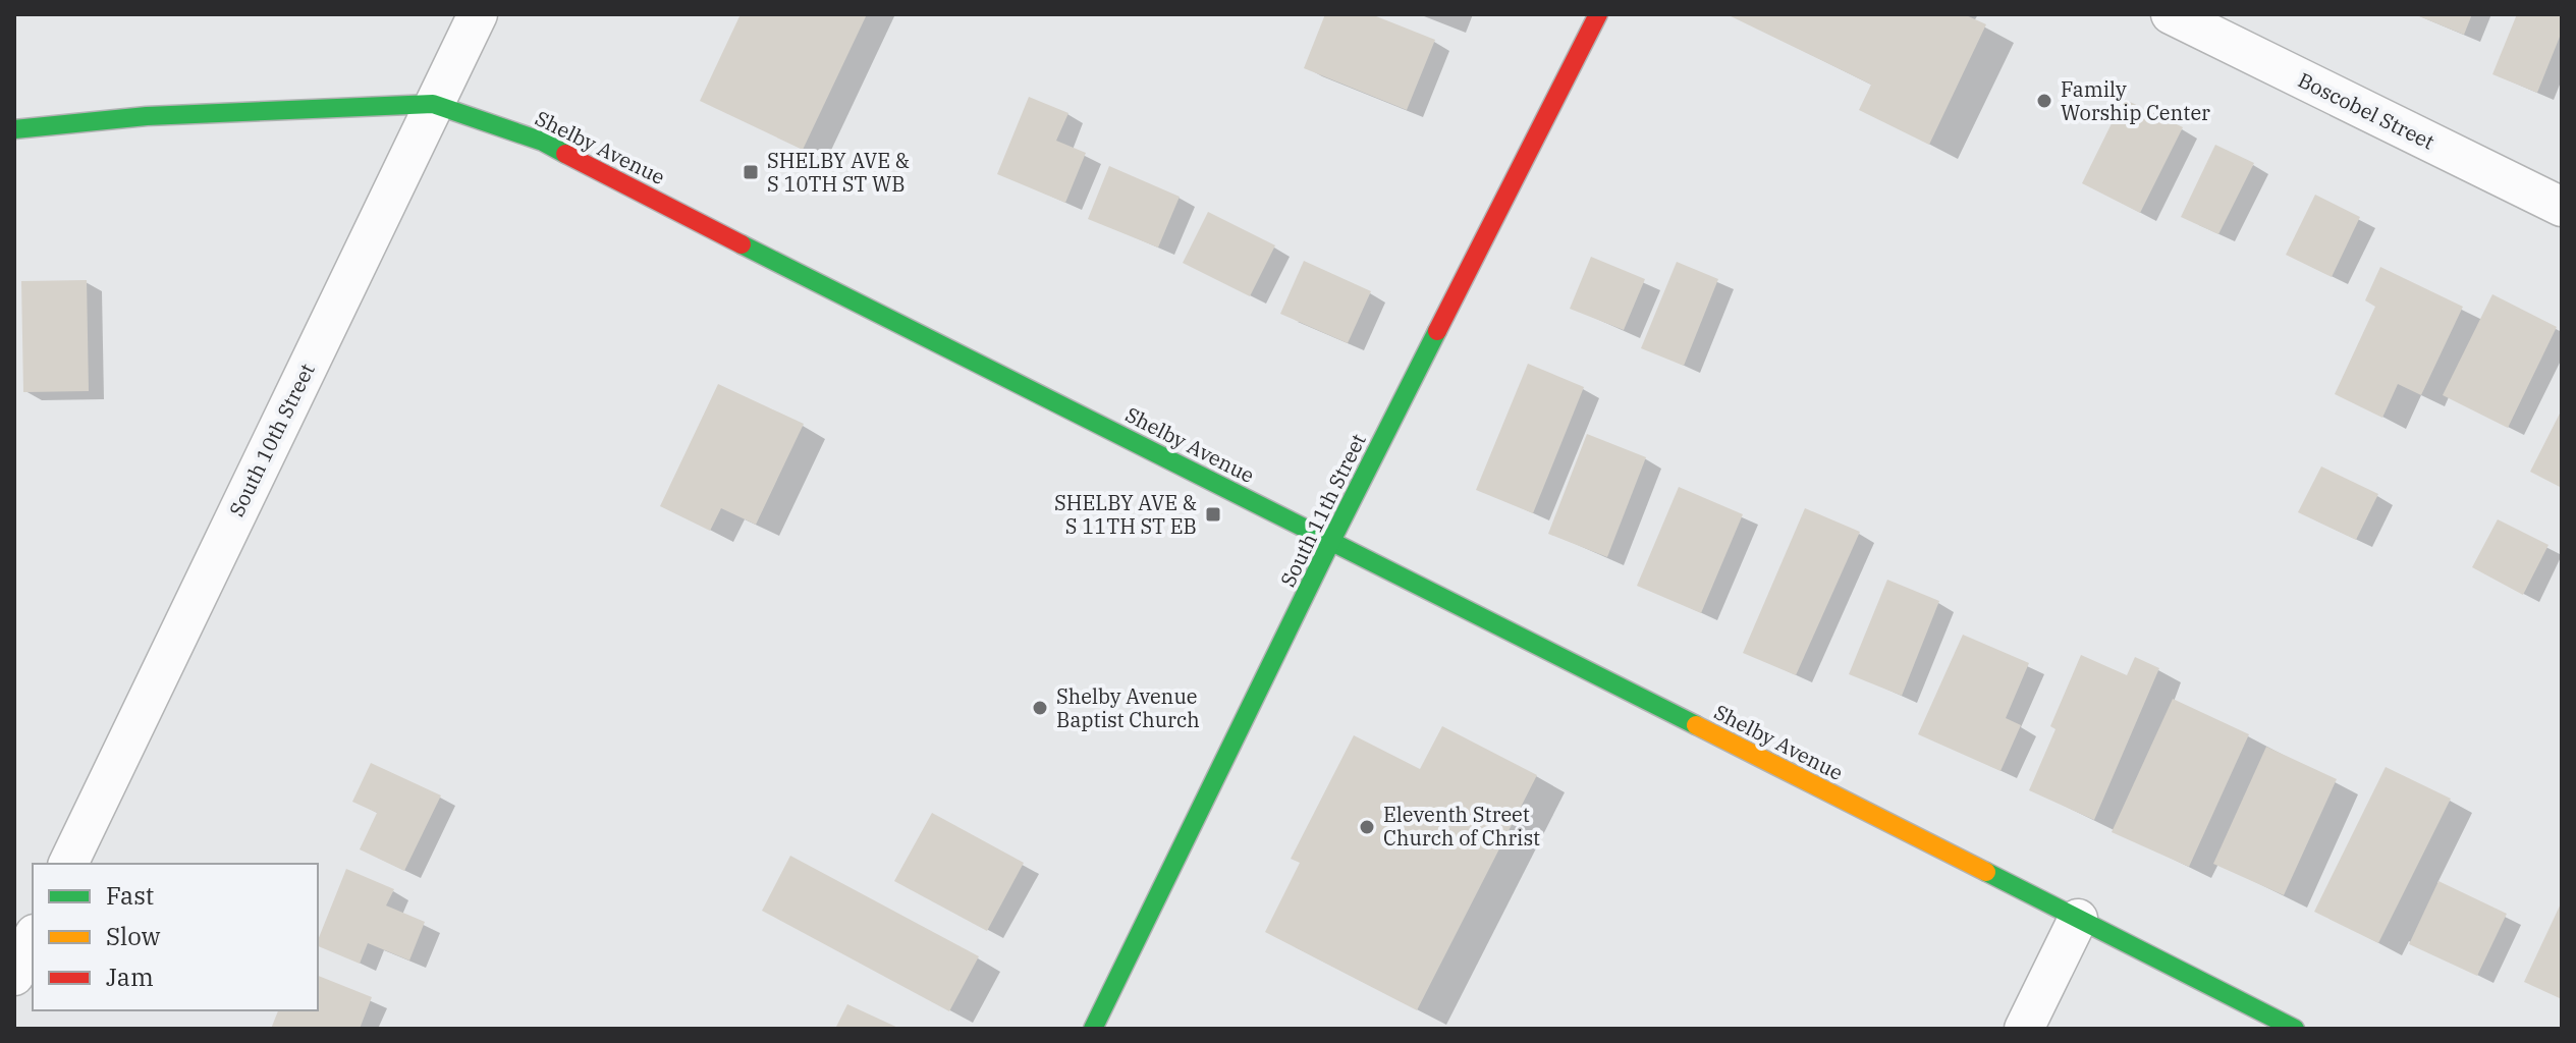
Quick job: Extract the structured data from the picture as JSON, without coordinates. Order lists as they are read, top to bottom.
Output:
{
  "streets": {
    "street": [
      "Boscobel Street",
      "Shelby Avenue",
      "South 10th Street",
      "South 11th Street"
    ]
  },
  "crossings": [
    ["Shelby Avenue", "South 10th Street"],
    ["Shelby Avenue", "South 11th Street"]
  ],
  "places": {
    "other": ["Family Worship Center", "Shelby Avenue Baptist Church", "Eleventh Street Church of Christ"],
    "transit": ["SHELBY AVE & S 10TH ST WB", "SHELBY AVE & S 11TH ST EB"]
  },
  "legend": ["Fast", "Slow", "Jam"]
}
